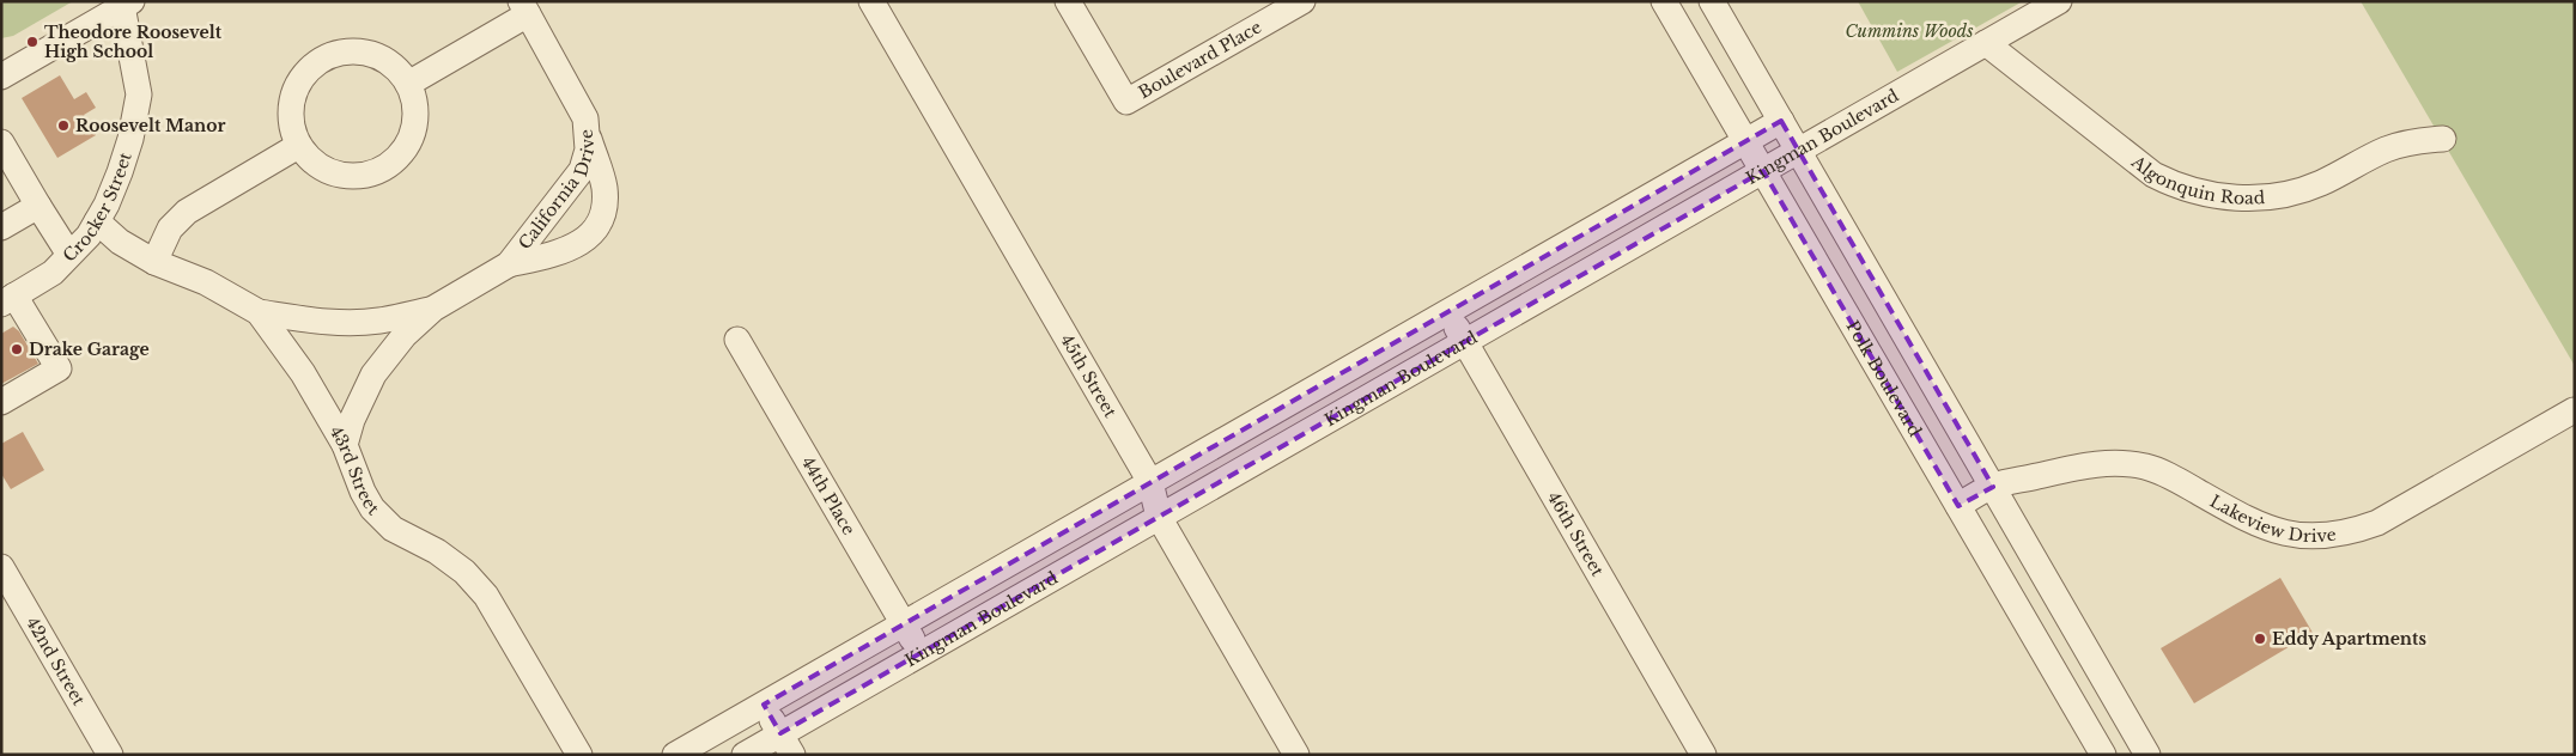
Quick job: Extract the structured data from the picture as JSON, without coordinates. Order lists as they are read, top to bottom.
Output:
{
  "streets": {
    "street": [
      "Boulevard Place",
      "Kingman Boulevard",
      "Algonquin Road",
      "California Drive",
      "Crocker Street",
      "45th Street",
      "Polk Boulevard",
      "43rd Street",
      "44th Place",
      "Lakeview Drive",
      "46th Street",
      "42nd Street"
    ]
  },
  "crossings": [
    ["Kingman Boulevard", "Algonquin Road"],
    ["Kingman Boulevard", "45th Street"],
    ["Kingman Boulevard", "Polk Boulevard"],
    ["Kingman Boulevard", "44th Place"],
    ["Kingman Boulevard", "46th Street"],
    ["California Drive", "43rd Street"],
    ["Crocker Street", "43rd Street"],
    ["Polk Boulevard", "Lakeview Drive"]
  ],
  "parks": ["Cummins Woods"],
  "places": [
    "Theodore Roosevelt High School",
    "Roosevelt Manor",
    "Drake Garage",
    "Eddy Apartments"
  ]
}
